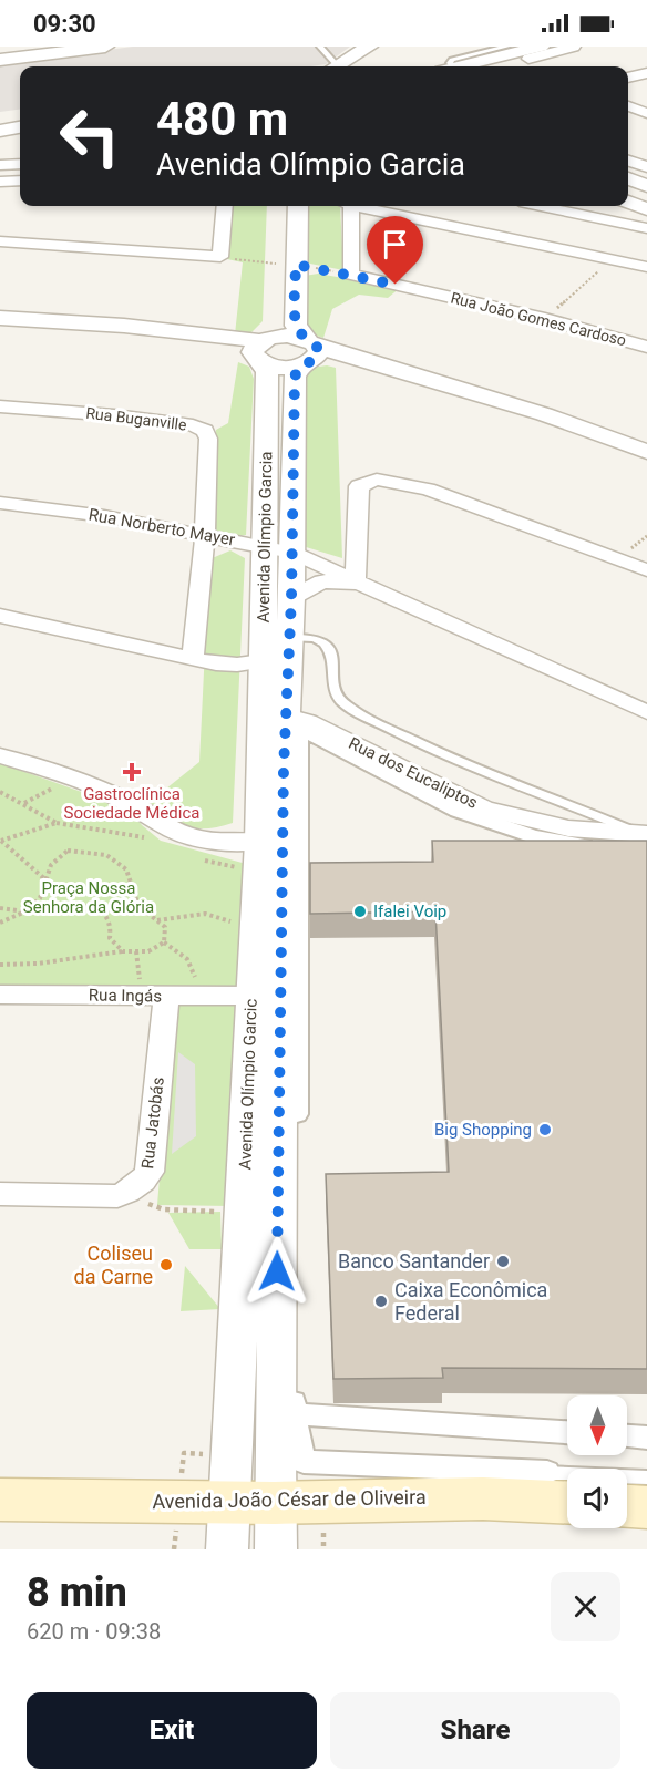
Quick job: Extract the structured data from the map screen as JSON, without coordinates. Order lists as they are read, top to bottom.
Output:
{
  "streets": {
    "main road": ["Avenida João César de Oliveira"],
    "street": [
      "Rua João Gomes Cardoso",
      "Rua Buganville",
      "Rua Norberto Mayer",
      "Avenida Olímpio Garcia",
      "Rua dos Eucaliptos",
      "Rua Ingás",
      "Avenida Olímpio Garcic",
      "Rua Jatobás"
    ]
  },
  "crossings": [
    ["Rua Buganville", "Rua Norberto Mayer"],
    ["Rua Norberto Mayer", "Avenida Olímpio Garcia"],
    ["Avenida Olímpio Garcia", "Rua dos Eucaliptos"],
    ["Avenida Olímpio Garcia", "Avenida Olímpio Garcic"],
    ["Avenida Olímpio Garcia", "Avenida João César de Oliveira"],
    ["Rua dos Eucaliptos", "Avenida Olímpio Garcic"],
    ["Rua Ingás", "Avenida Olímpio Garcic"],
    ["Rua Ingás", "Rua Jatobás"]
  ],
  "parks": ["Praça Nossa Senhora da Glória"],
  "places": {
    "health": ["Gastroclínica Sociedade Médica"],
    "other": [
      "Ifalei Voip",
      "Big Shopping",
      "Banco Santander",
      "Coliseu da Carne",
      "Caixa Econômica Federal"
    ]
  },
  "north": "bottom",
  "page": {
    "status": "09:30",
    "turn": ["480 m", "Avenida Olímpio Garcia"],
    "heading": ["8 min", "620 m · 09:38"],
    "buttons": ["Exit", "Share"]
  }
}
